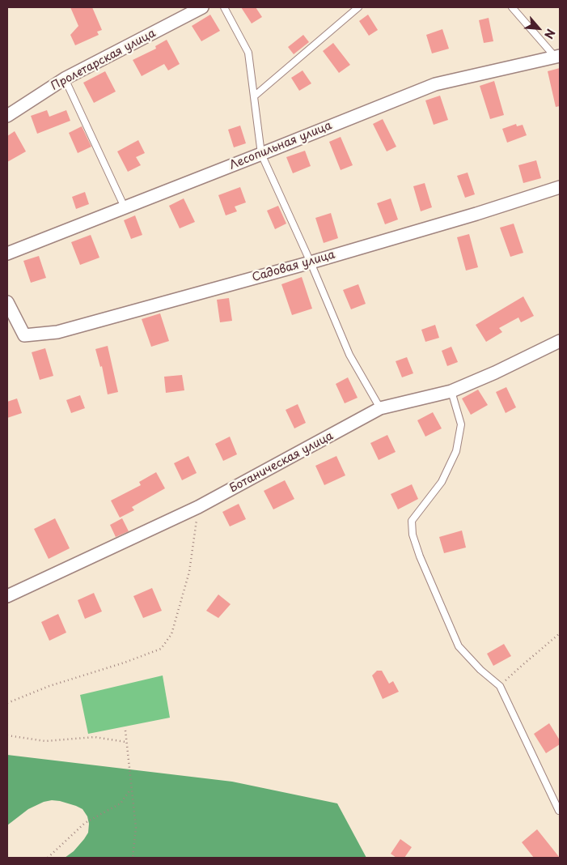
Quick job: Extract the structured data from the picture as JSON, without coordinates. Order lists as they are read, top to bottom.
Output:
{
  "streets": {
    "street": [
      "Пролетарская улица",
      "Лесопильная улица",
      "Садовая улица",
      "Ботаническая улица"
    ]
  },
  "north": "bottom right"
}
